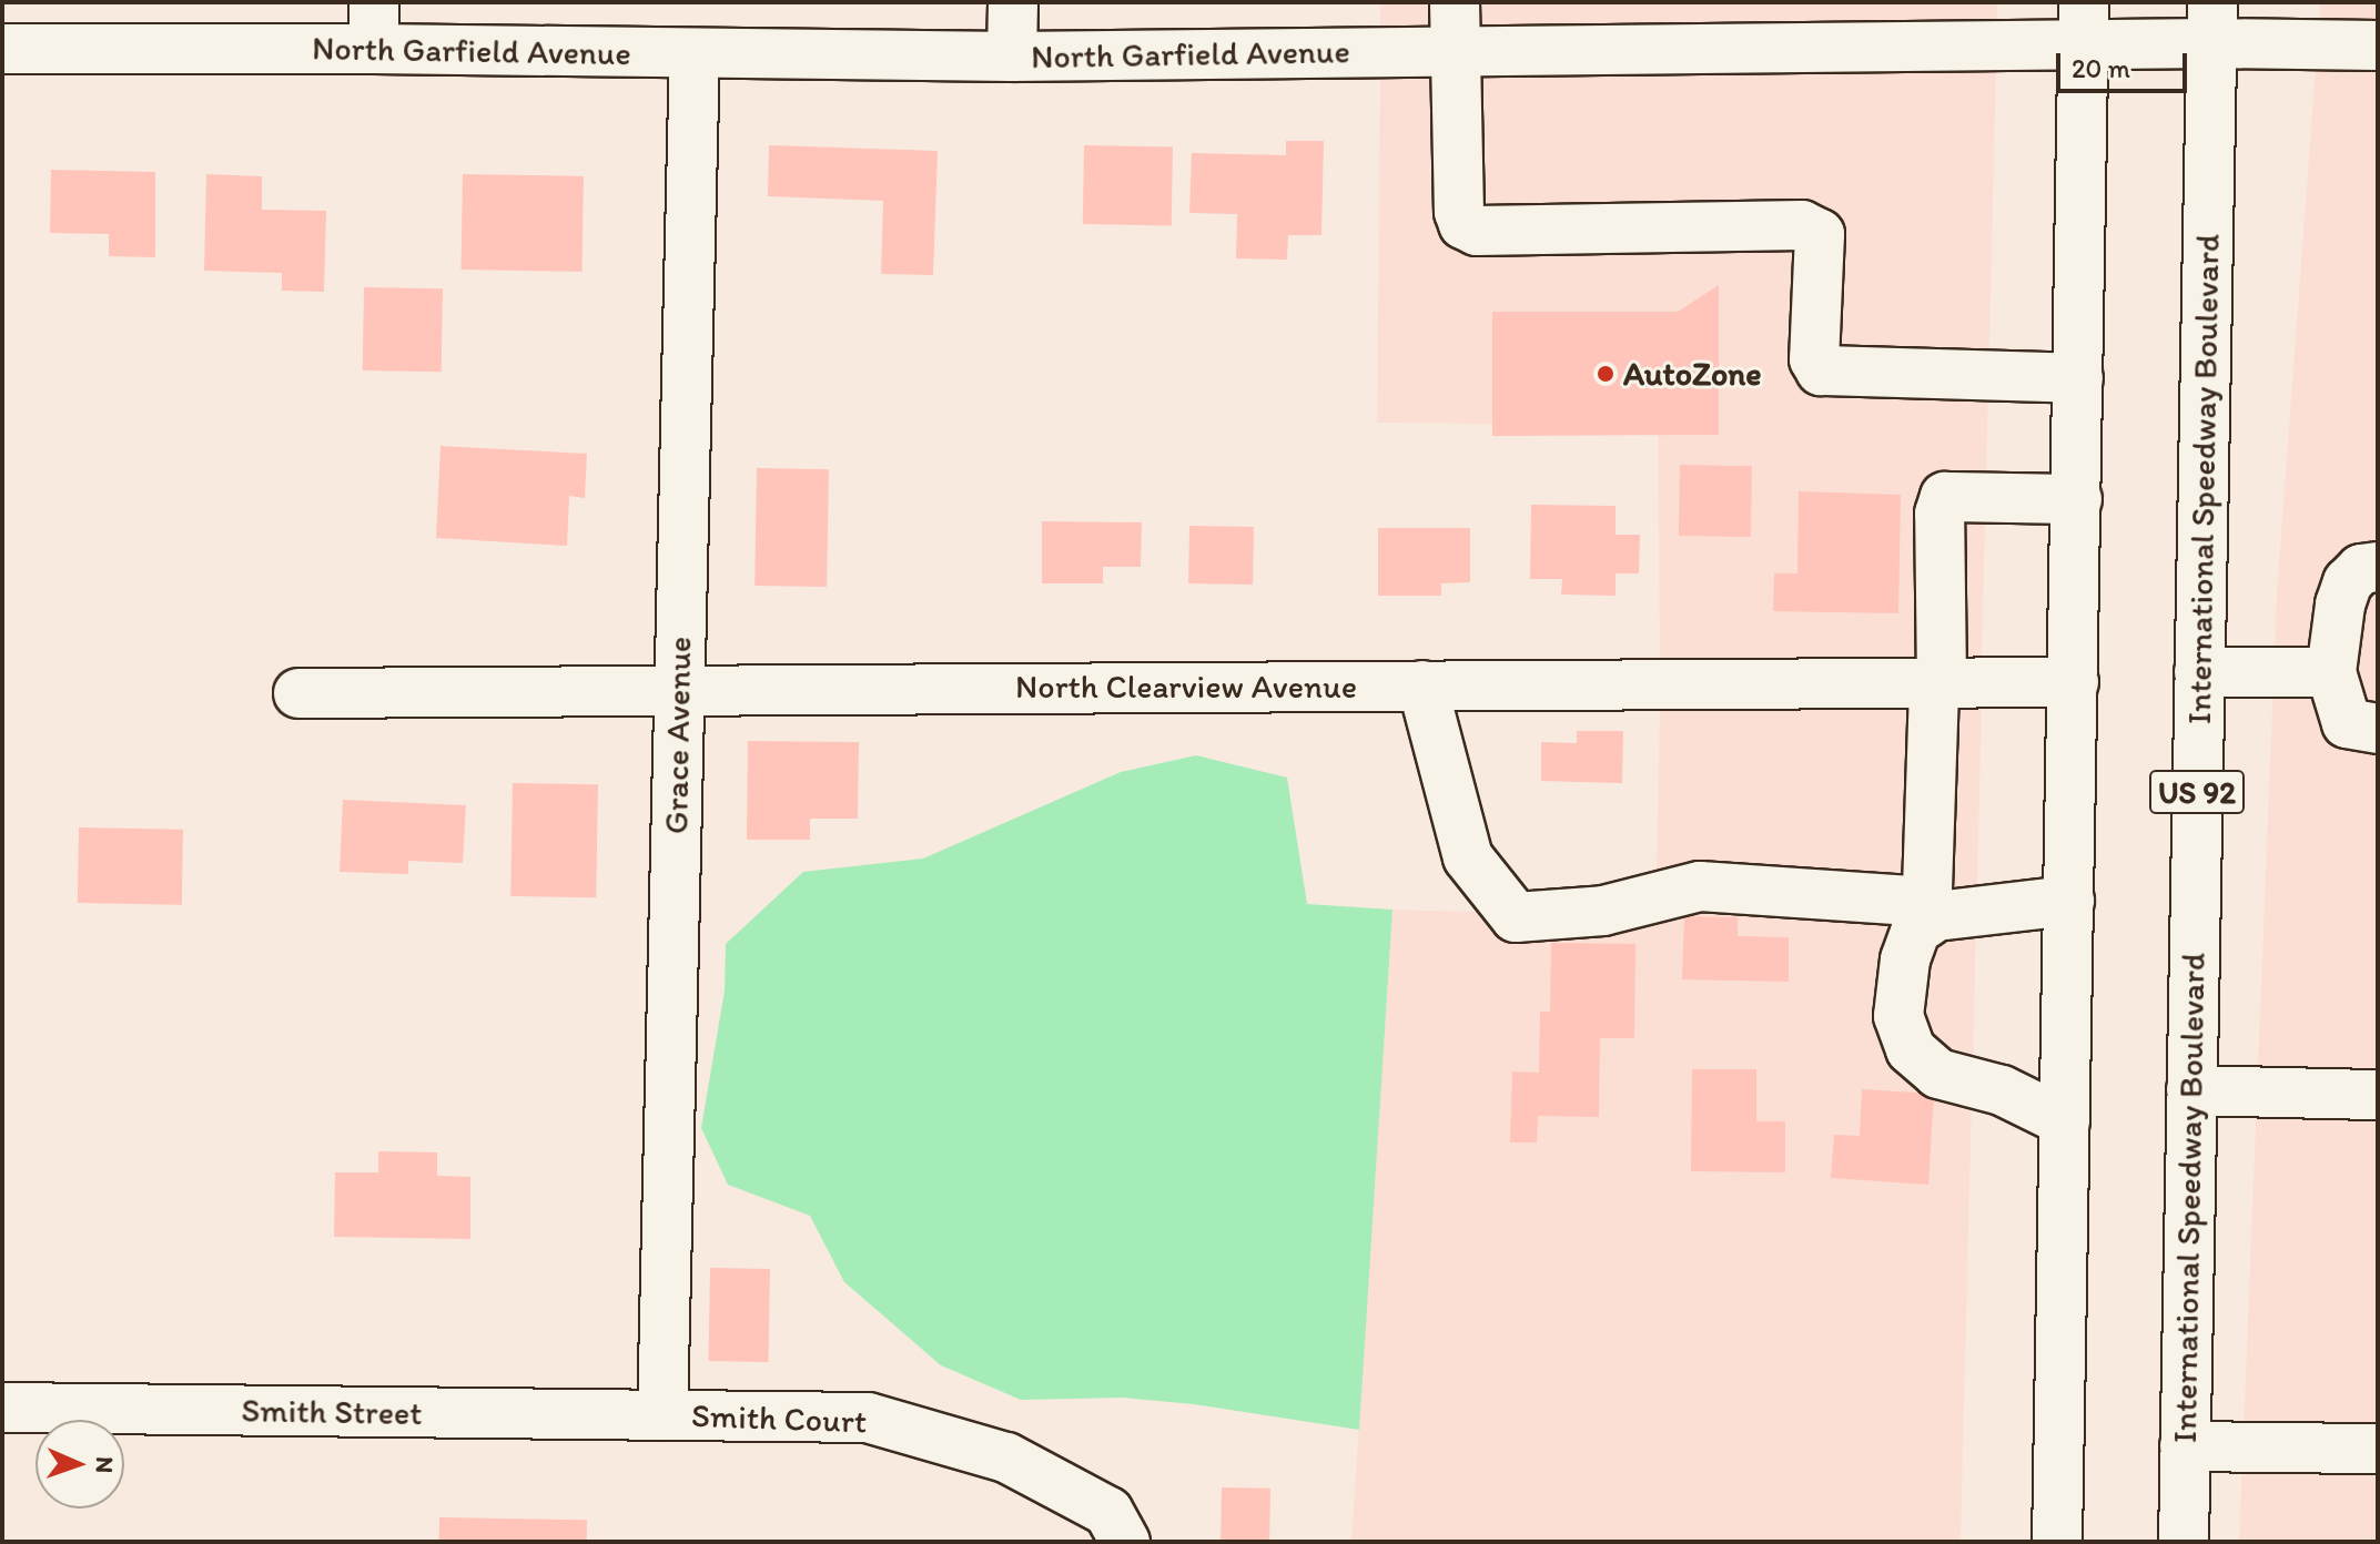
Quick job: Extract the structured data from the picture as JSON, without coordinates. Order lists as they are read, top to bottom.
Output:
{
  "streets": {
    "street": [
      "North Garfield Avenue",
      "International Speedway Boulevard",
      "North Clearview Avenue",
      "Grace Avenue",
      "US 92",
      "Smith Street",
      "Smith Court"
    ]
  },
  "crossings": [
    ["North Garfield Avenue", "International Speedway Boulevard"],
    ["North Garfield Avenue", "Grace Avenue"],
    ["North Clearview Avenue", "Grace Avenue"],
    ["Grace Avenue", "Smith Street"],
    ["Grace Avenue", "Smith Court"],
    ["Smith Street", "Smith Court"]
  ],
  "places": ["AutoZone"],
  "scale_bar": "20 m",
  "north": "right"
}
